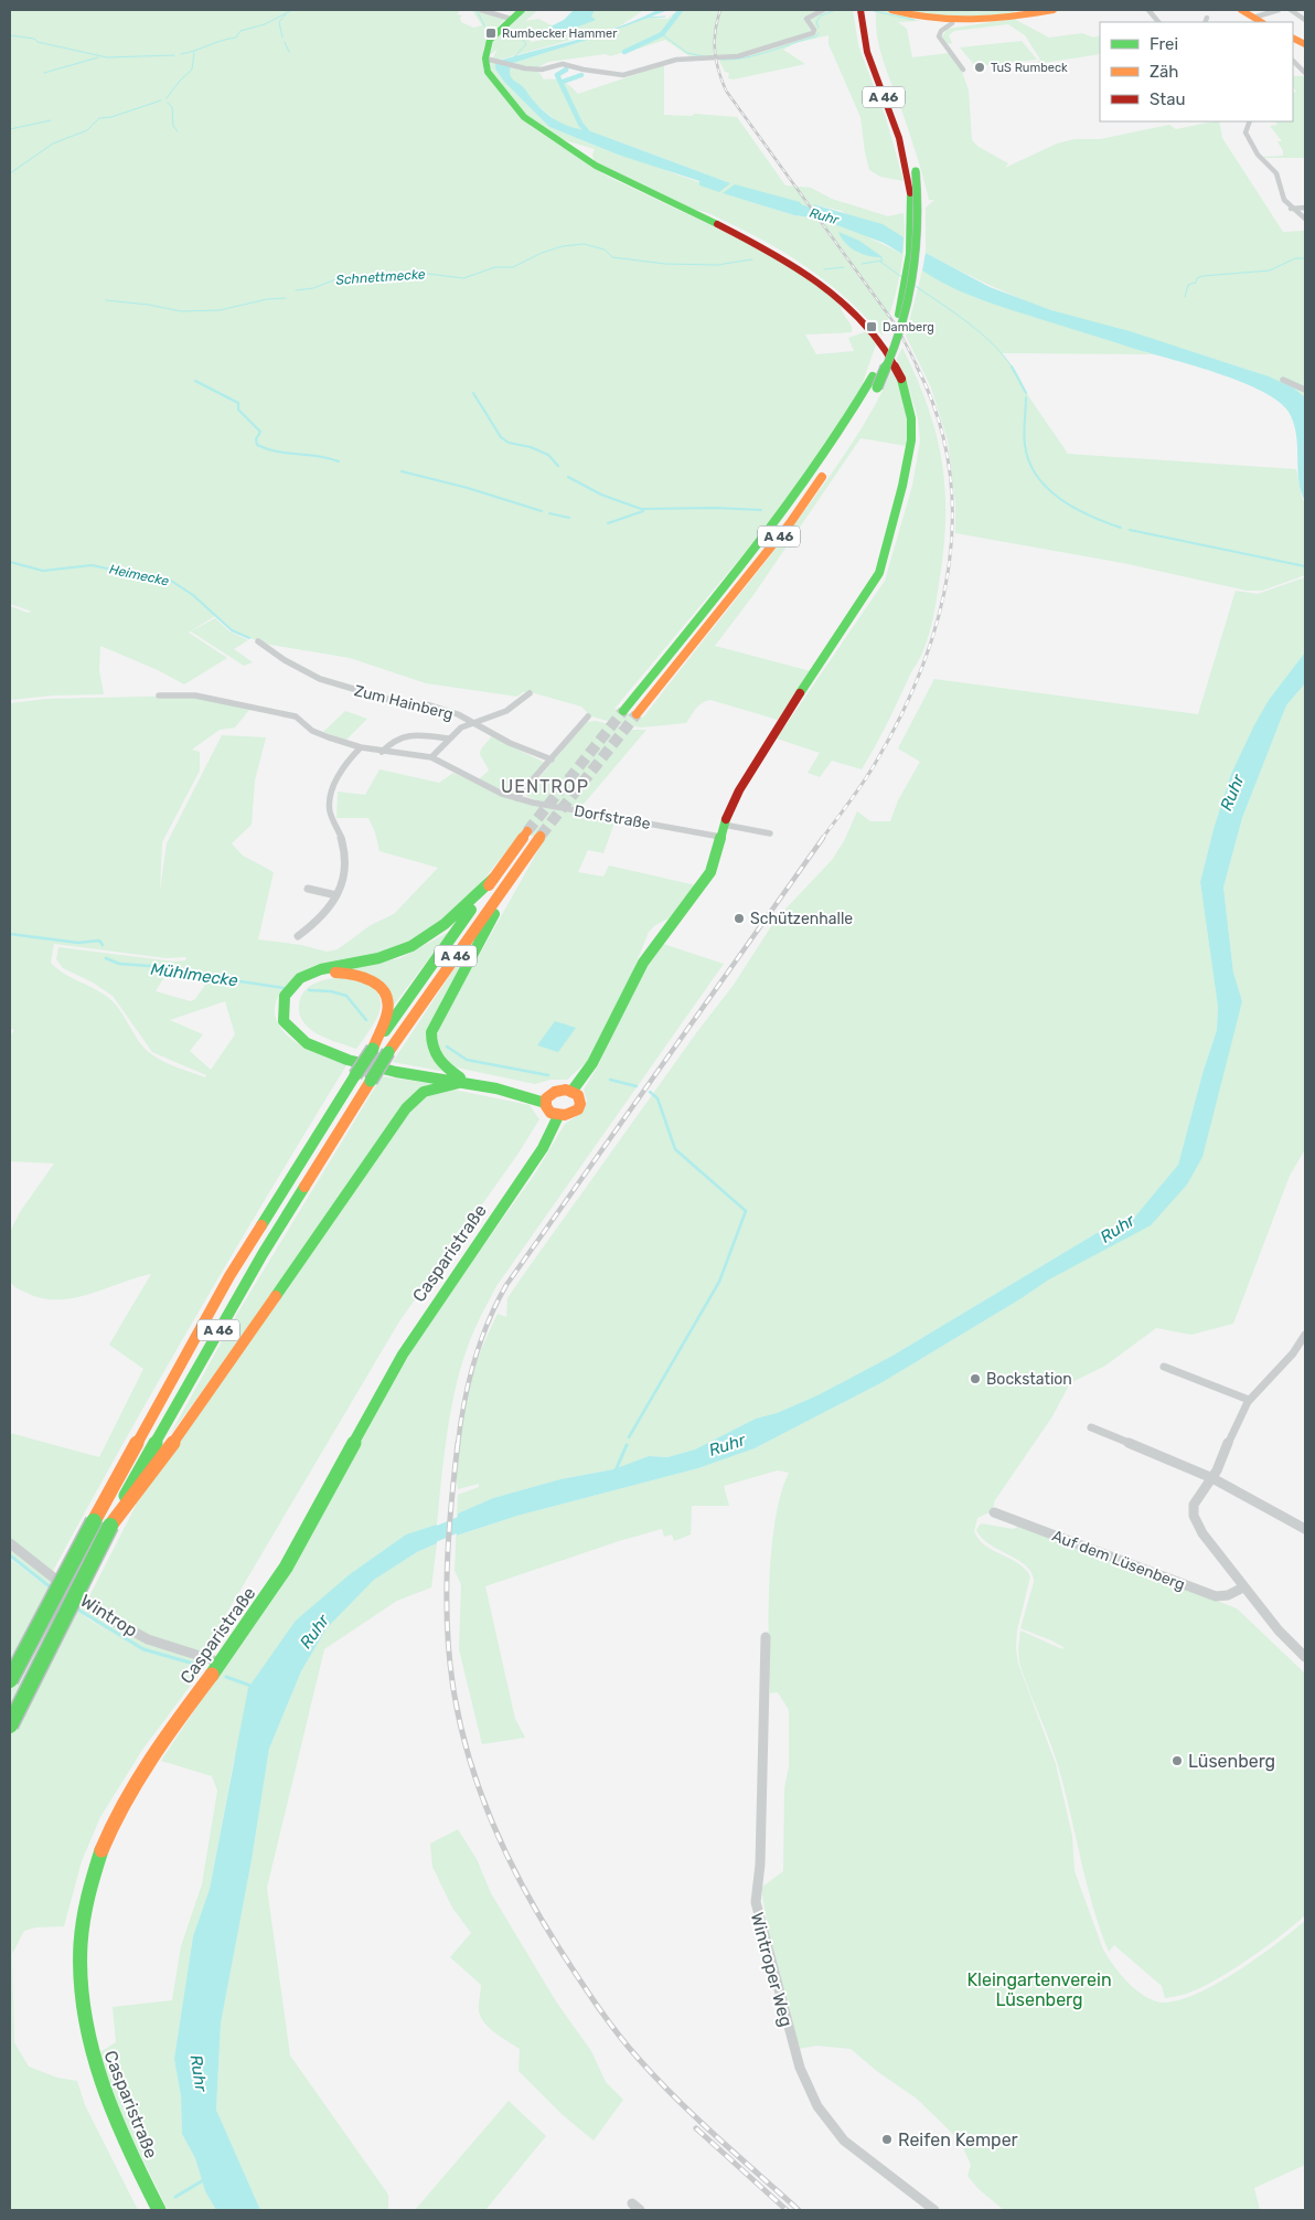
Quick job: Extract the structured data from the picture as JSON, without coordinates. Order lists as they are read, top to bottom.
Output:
{
  "streets": {
    "main road": ["A 46", "Casparistraße"],
    "street": [
      "Zum Hainberg",
      "Dorfstraße",
      "Auf dem Lüsenberg",
      "Wintrop",
      "Wintroper Weg"
    ]
  },
  "crossings": [
    ["Casparistraße", "Wintrop"]
  ],
  "districts": ["UENTROP"],
  "water": [
    "Ruhr",
    "Schnettmecke",
    "Heimecke",
    "Mühlmecke"
  ],
  "parks": ["Kleingartenverein Lüsenberg"],
  "places": {
    "transit": ["Rumbecker Hammer", "Damberg"],
    "other": [
      "TuS Rumbeck",
      "Schützenhalle",
      "Bockstation",
      "Lüsenberg",
      "Reifen Kemper"
    ]
  },
  "legend": ["Frei", "Zäh", "Stau"]
}
